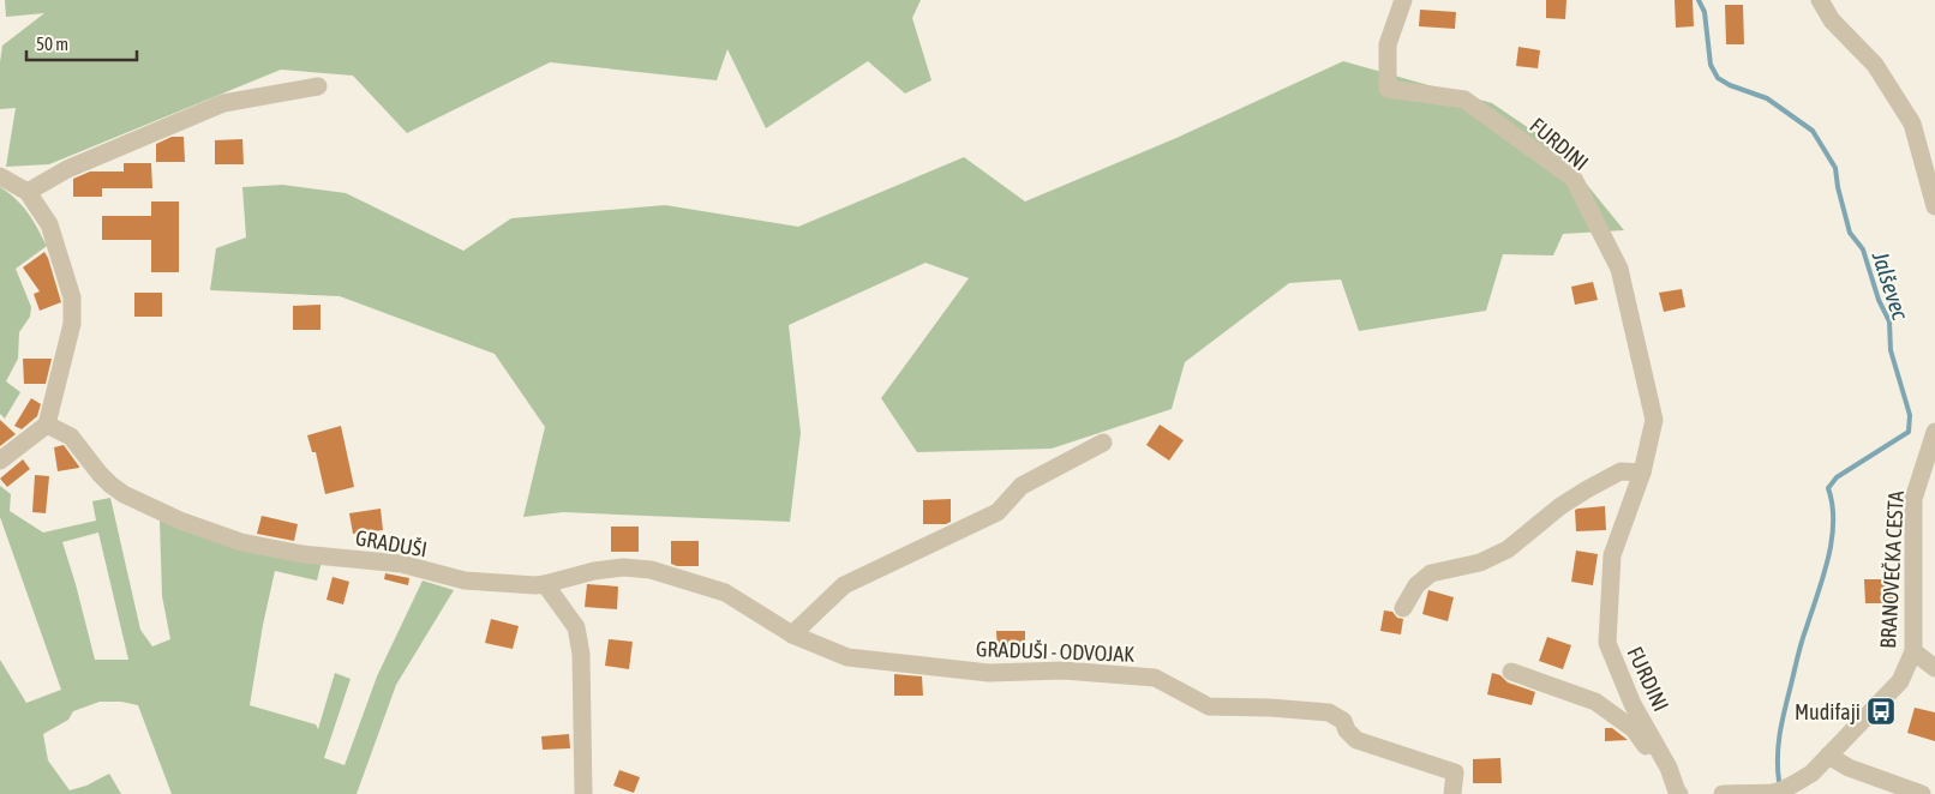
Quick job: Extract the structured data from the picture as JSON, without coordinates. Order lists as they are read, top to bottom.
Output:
{
  "streets": {
    "street": [
      "FURDINI",
      "GRADUŠI",
      "BRANOVEČKA CESTA",
      "GRADUŠI - ODVOJAK"
    ]
  },
  "crossings": [
    ["GRADUŠI", "GRADUŠI - ODVOJAK"]
  ],
  "water": ["Jalševec"],
  "places": {
    "bus stop": ["Mudifaji"]
  },
  "scale_bar": "50 m"
}
